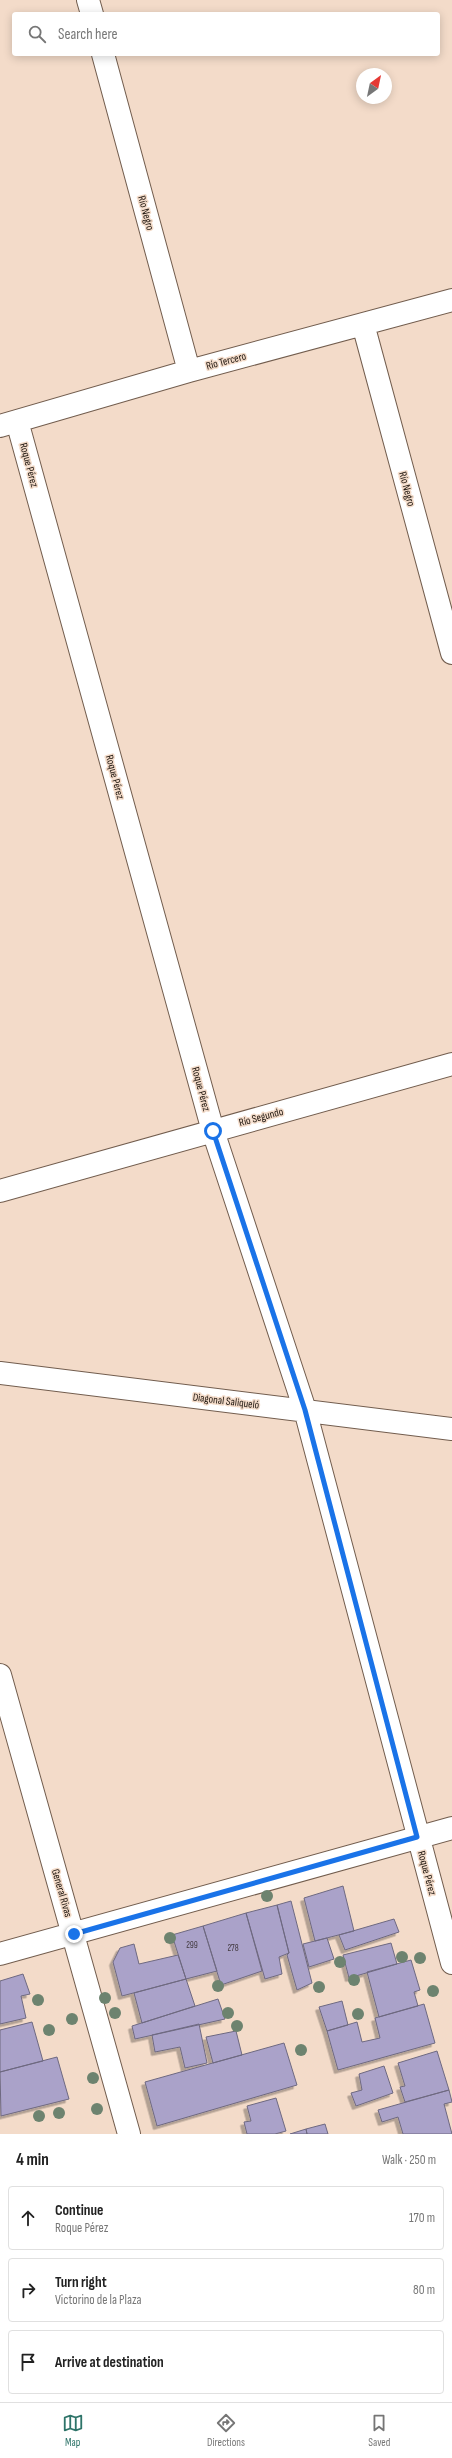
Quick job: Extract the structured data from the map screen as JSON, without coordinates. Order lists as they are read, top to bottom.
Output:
{
  "streets": {
    "street": [
      "Río Negro",
      "Río Tercero",
      "Roque Pérez",
      "Río Segundo",
      "Diagonal Saliqueló",
      "General Rivas"
    ]
  },
  "crossings": [
    ["Río Negro", "Río Tercero"],
    ["Río Tercero", "Roque Pérez"],
    ["Roque Pérez", "Río Segundo"],
    ["Roque Pérez", "Diagonal Saliqueló"]
  ],
  "house_numbers": ["299", "278"],
  "north": "top right",
  "page": {
    "search": "Search here",
    "heading": ["4 min", "Walk · 250 m"],
    "list": [
      ["Continue", "Roque Pérez", "170 m"],
      ["Turn right", "Victorino de la Plaza", "80 m"],
      "Arrive at destination"
    ],
    "nav": ["Map", "Directions", "Saved"]
  }
}
